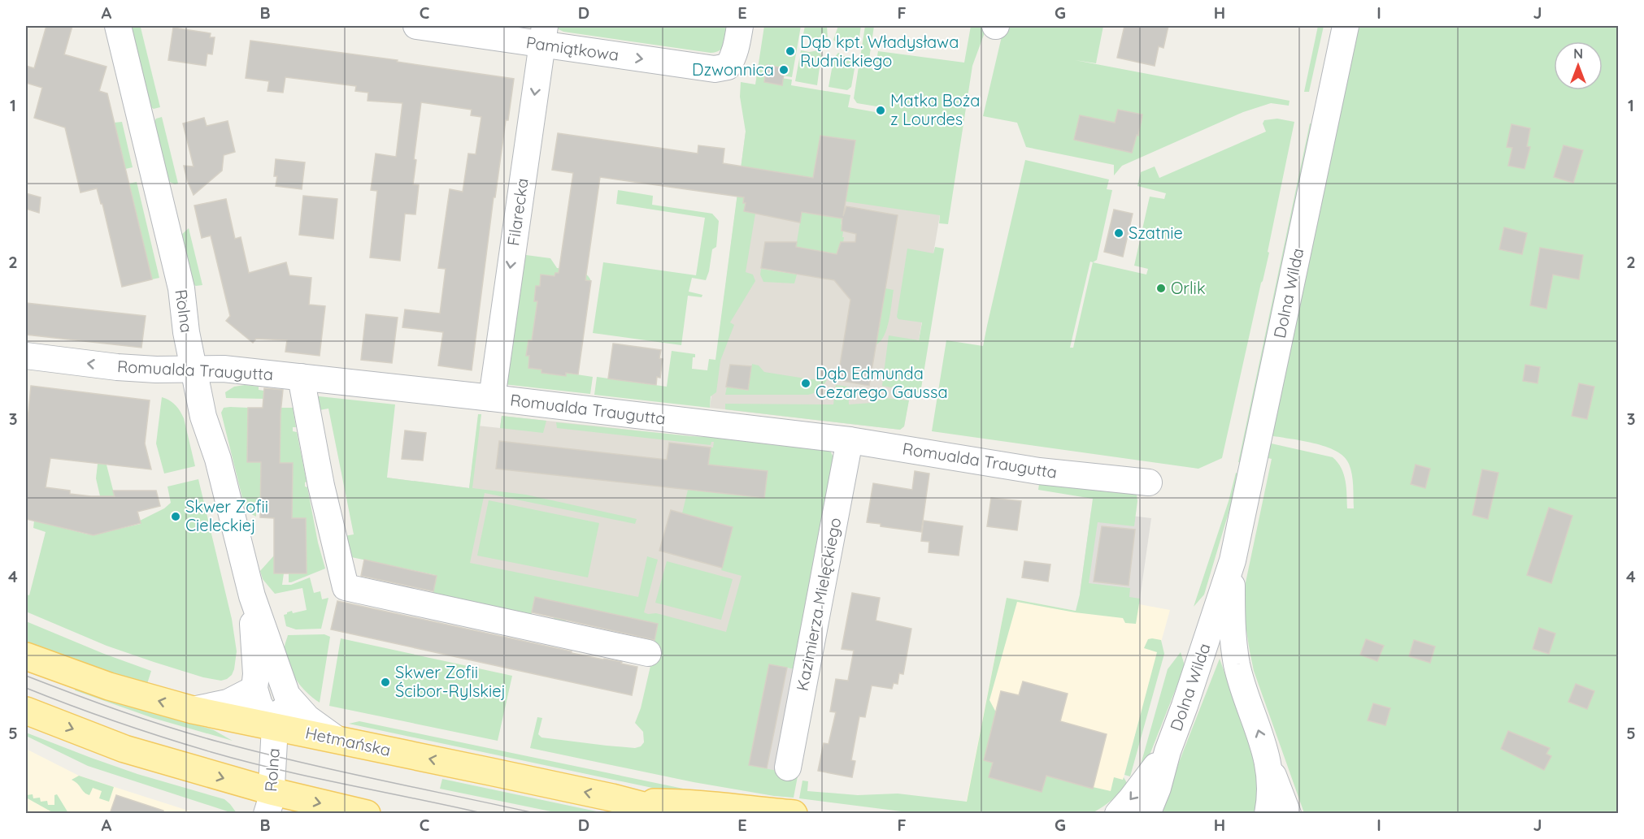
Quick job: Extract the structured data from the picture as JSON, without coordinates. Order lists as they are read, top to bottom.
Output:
{
  "streets": {
    "main road": ["Hetmańska"],
    "street": [
      "Pamiątkowa",
      "Filarecka",
      "Dolna Wilda",
      "Rolna",
      "Romualda Traugutta",
      "Kazimierza Mielęckiego"
    ]
  },
  "crossings": [
    ["Pamiątkowa", "Filarecka"],
    ["Filarecka", "Romualda Traugutta"],
    ["Rolna", "Romualda Traugutta"],
    ["Rolna", "Hetmańska"],
    ["Romualda Traugutta", "Kazimierza Mielęckiego"]
  ],
  "one_way": ["Pamiątkowa", "Filarecka"],
  "places": [
    "Dąb kpt. Władysława Rudnickiego",
    "Dzwonnica",
    "Matka Boża z Lourdes",
    "Szatnie",
    "Orlik",
    "Dąb Edmunda Cezarego Gaussa",
    "Skwer Zofii Cieleckiej",
    "Skwer Zofii Ścibor-Rylskiej"
  ],
  "north": "top",
  "grid": {
    "columns": [
      "A",
      "B",
      "C",
      "D",
      "E",
      "F",
      "G",
      "H",
      "I",
      "J"
    ],
    "rows": [
      "1",
      "2",
      "3",
      "4",
      "5"
    ]
  }
}
